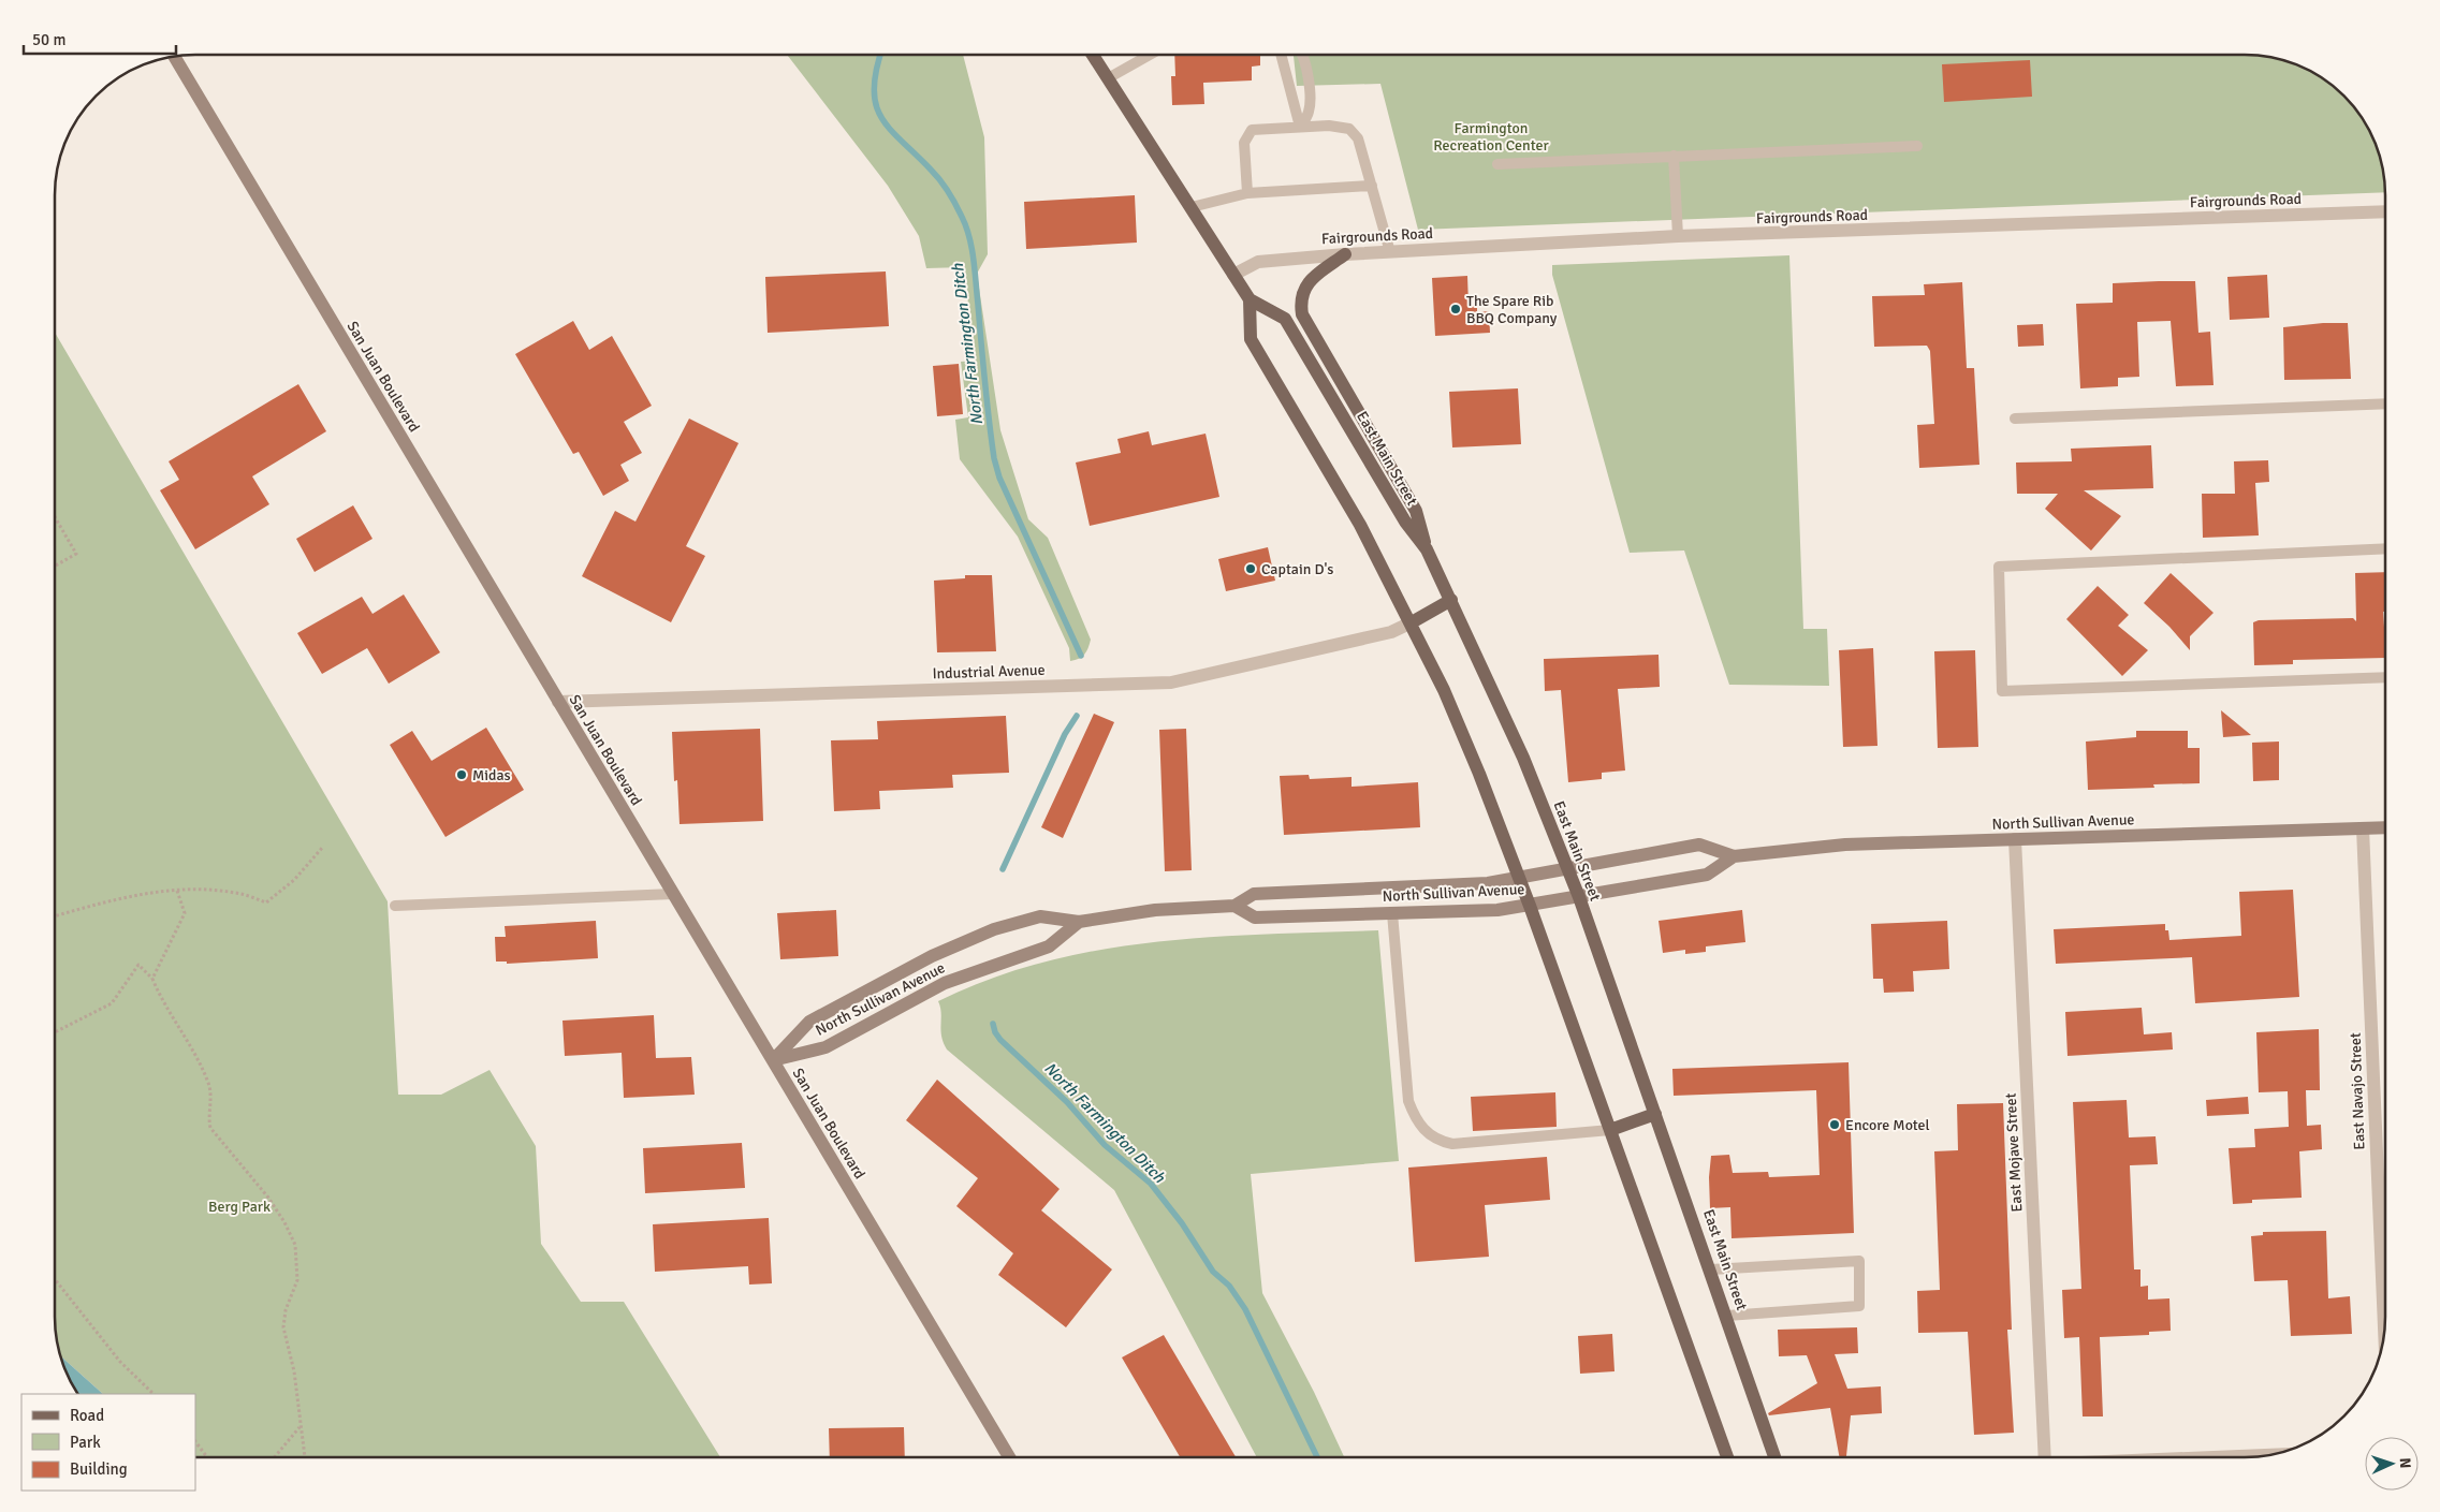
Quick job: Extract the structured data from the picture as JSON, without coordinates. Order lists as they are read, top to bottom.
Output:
{
  "streets": {
    "main road": ["San Juan Boulevard", "East Main Street", "North Sullivan Avenue"],
    "street": [
      "Fairgrounds Road",
      "Industrial Avenue",
      "East Navajo Street",
      "East Mojave Street"
    ]
  },
  "crossings": [
    ["Fairgrounds Road", "East Main Street"],
    ["San Juan Boulevard", "Industrial Avenue"],
    ["San Juan Boulevard", "North Sullivan Avenue"],
    ["East Main Street", "North Sullivan Avenue"],
    ["North Sullivan Avenue", "East Navajo Street"],
    ["North Sullivan Avenue", "East Mojave Street"]
  ],
  "water": ["North Farmington Ditch"],
  "parks": ["Farmington Recreation Center", "Berg Park"],
  "places": [
    "The Spare Rib BBQ Company",
    "Captain D's",
    "Midas",
    "Encore Motel"
  ],
  "legend": ["Road", "Park", "Building"],
  "scale_bar": "50 m",
  "north": "right"
}
